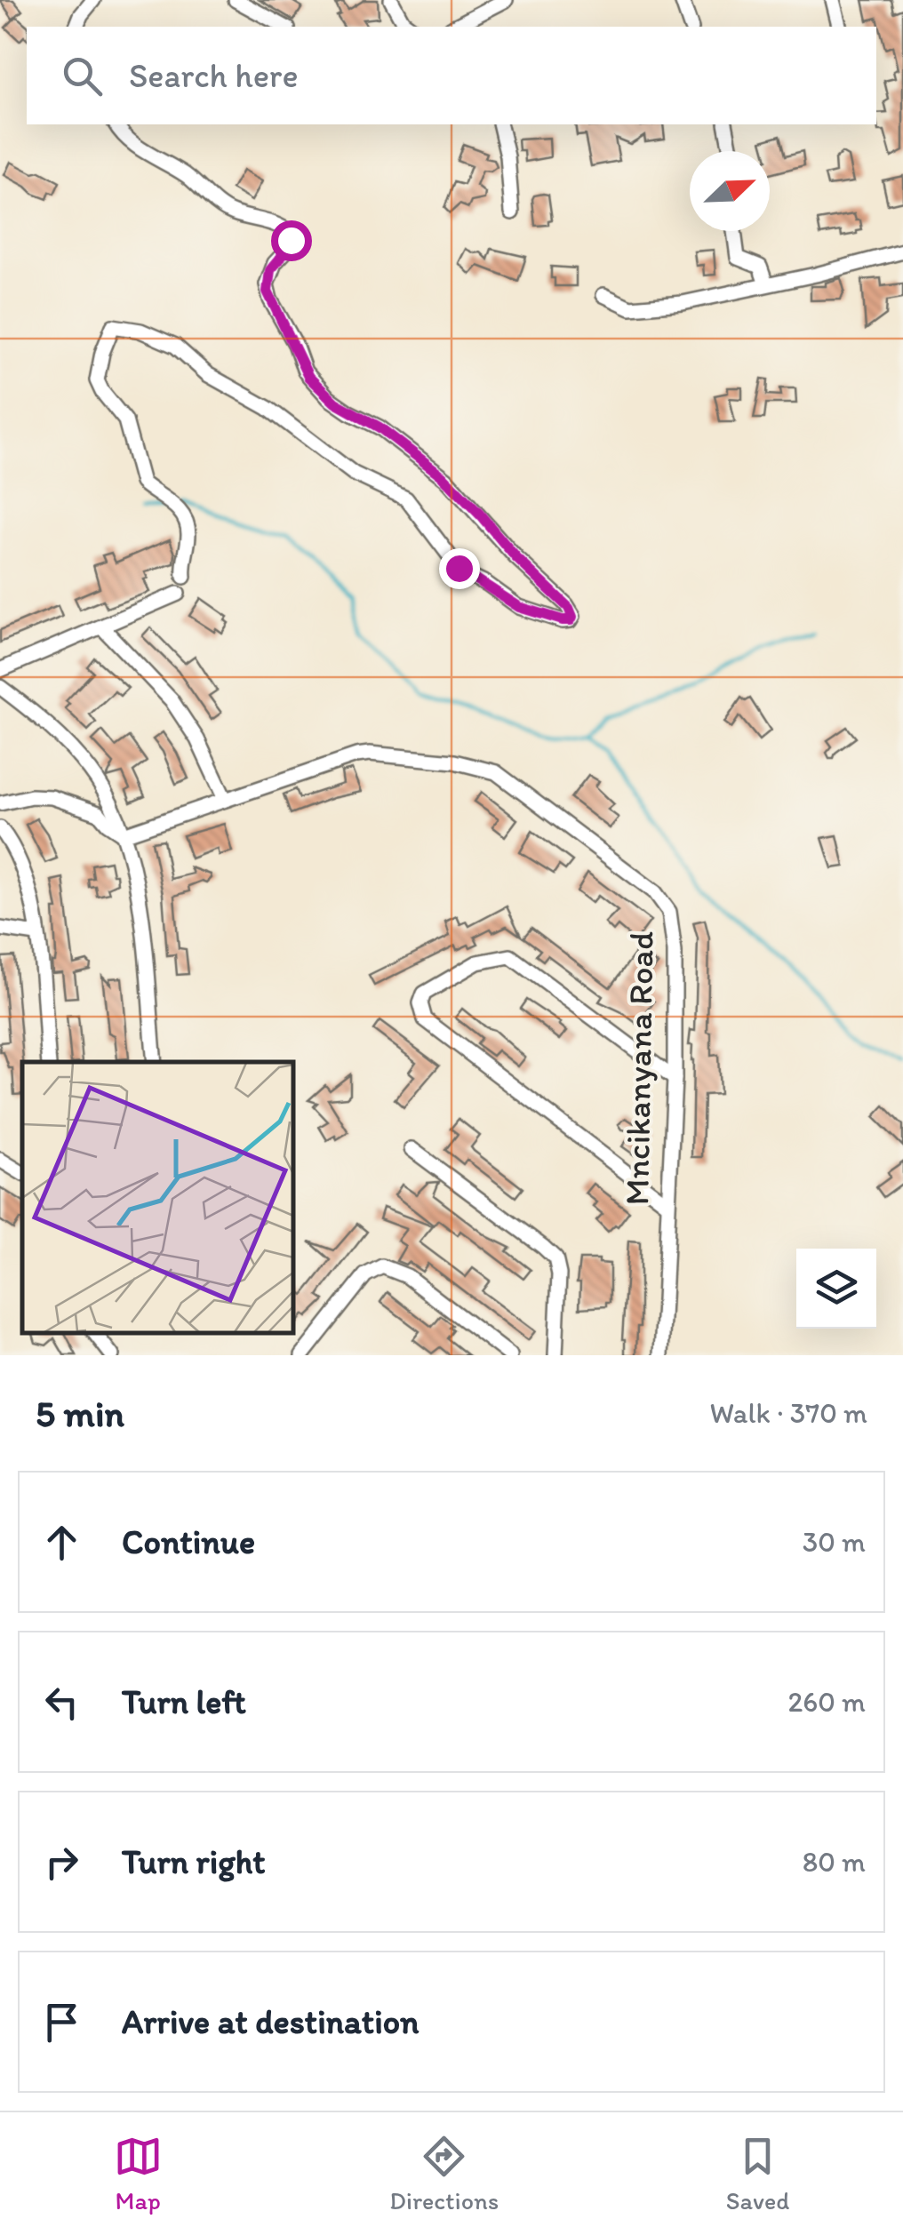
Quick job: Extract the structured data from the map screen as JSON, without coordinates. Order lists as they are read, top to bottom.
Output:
{
  "streets": {
    "street": ["Mncikanyana Road"]
  },
  "north": "top right",
  "page": {
    "search": "Search here",
    "heading": ["5 min", "Walk · 370 m"],
    "list": [
      ["Continue", "30 m"],
      ["Turn left", "260 m"],
      ["Turn right", "80 m"],
      "Arrive at destination"
    ],
    "nav": ["Map", "Directions", "Saved"]
  }
}
